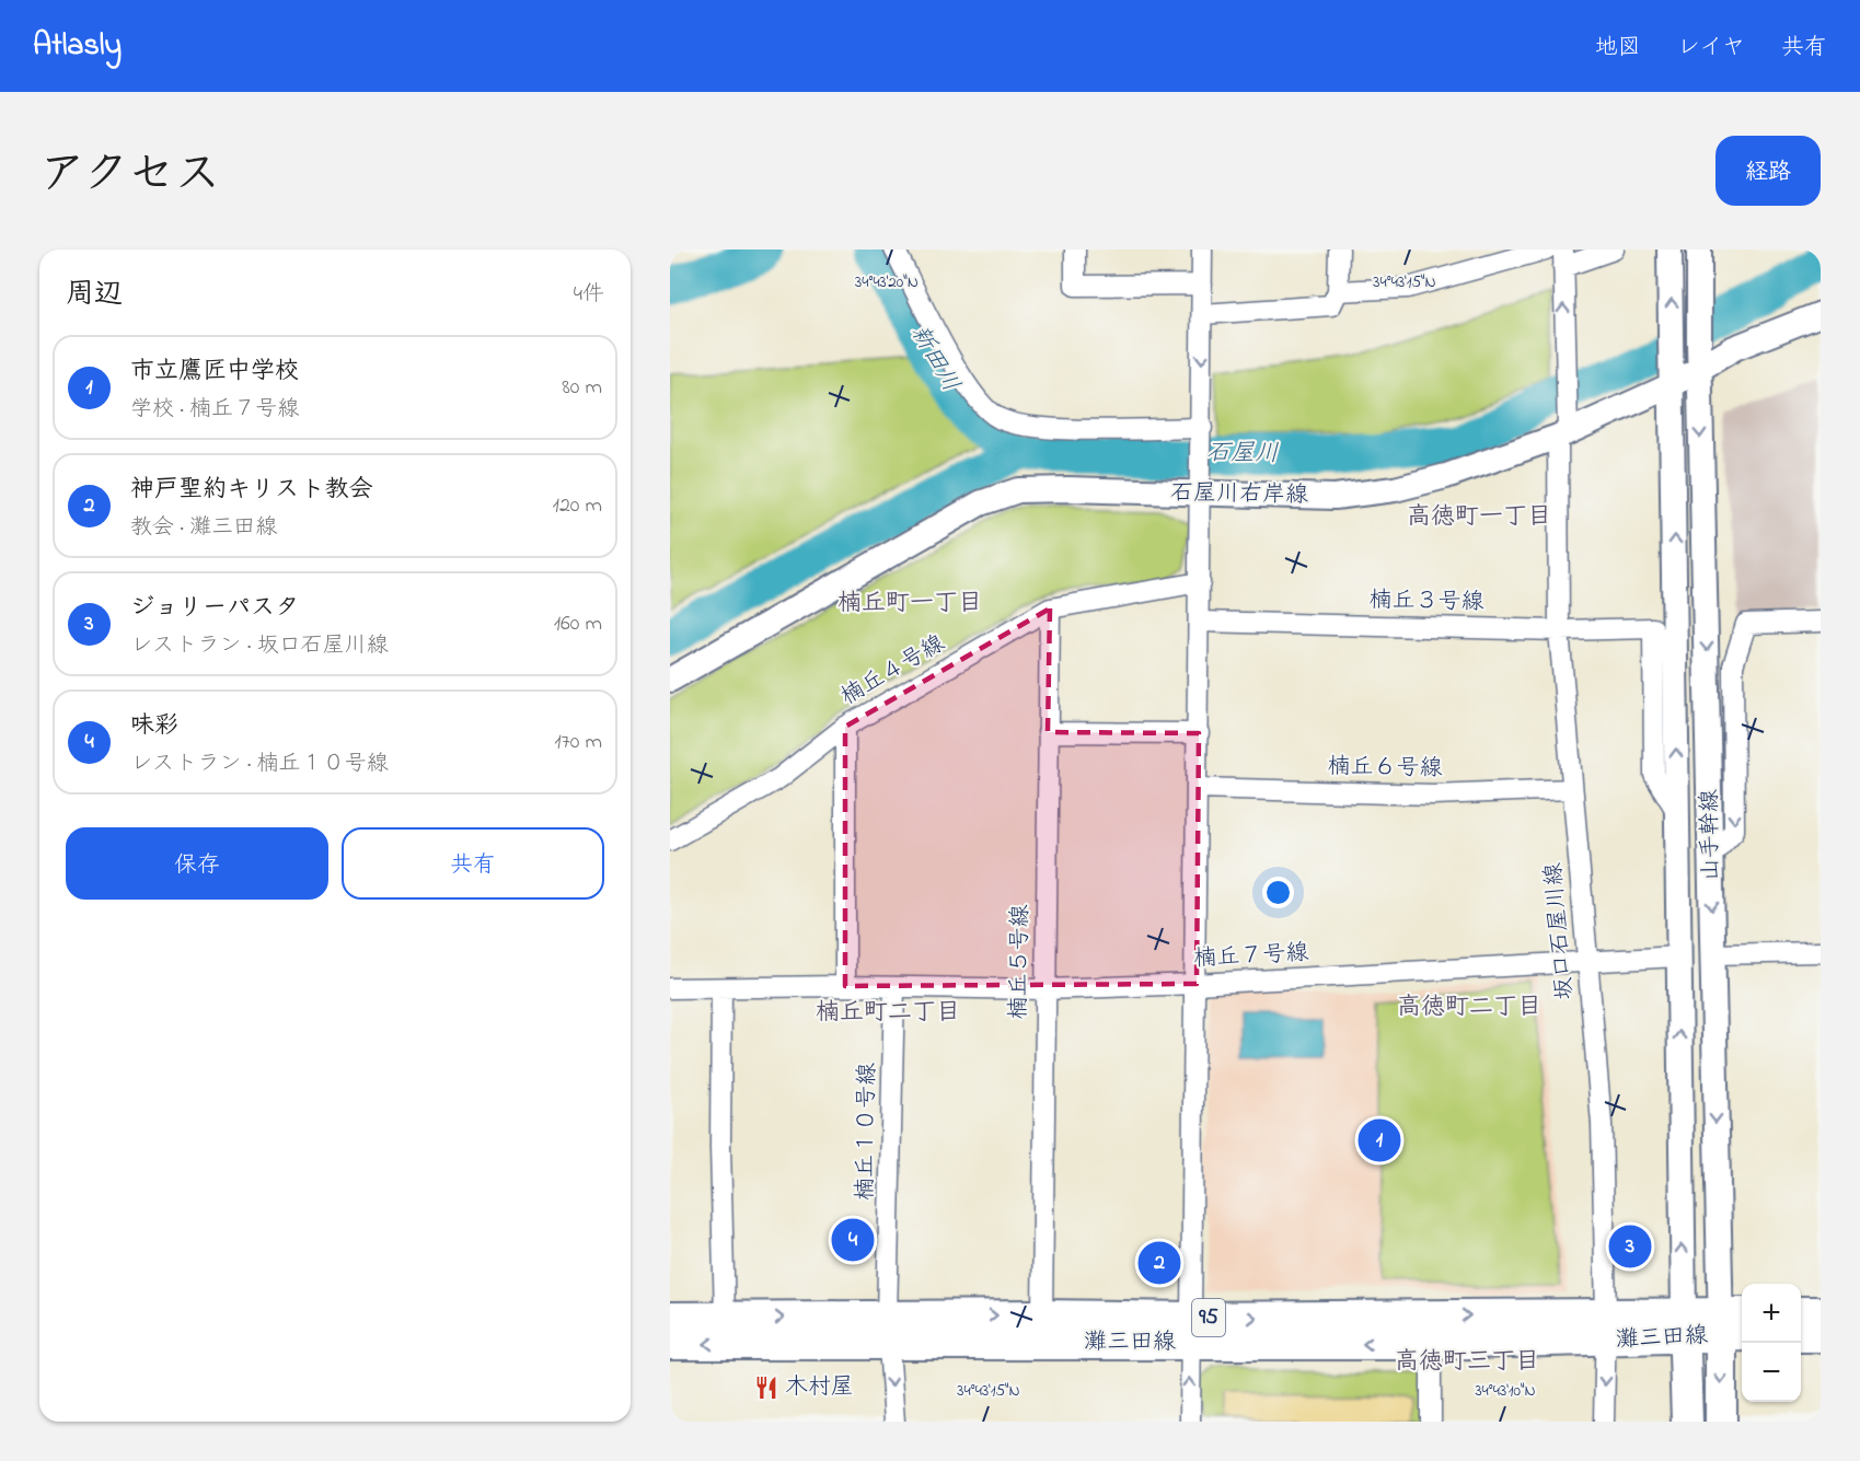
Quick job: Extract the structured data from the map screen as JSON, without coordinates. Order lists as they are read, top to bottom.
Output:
{
  "streets": {
    "main road": ["山手幹線", "95", "灘三田線"],
    "street": [
      "石屋川右岸線",
      "楠丘３号線",
      "楠丘４号線",
      "楠丘６号線",
      "坂口石屋川線",
      "楠丘７号線",
      "楠丘５号線",
      "楠丘１０号線"
    ]
  },
  "crossings": [
    ["石屋川右岸線", "山手幹線"],
    ["石屋川右岸線", "坂口石屋川線"],
    ["楠丘３号線", "山手幹線"],
    ["楠丘３号線", "坂口石屋川線"],
    ["楠丘４号線", "楠丘５号線"],
    ["楠丘６号線", "坂口石屋川線"],
    ["山手幹線", "楠丘７号線"],
    ["山手幹線", "灘三田線"],
    ["坂口石屋川線", "楠丘７号線"],
    ["坂口石屋川線", "灘三田線"],
    ["楠丘７号線", "楠丘５号線"],
    ["楠丘７号線", "楠丘１０号線"],
    ["楠丘５号線", "灘三田線"],
    ["楠丘１０号線", "灘三田線"]
  ],
  "districts": [
    "高徳町一丁目",
    "楠丘町一丁目",
    "高徳町二丁目",
    "楠丘町二丁目",
    "高徳町三丁目"
  ],
  "water": ["新田川", "石屋川"],
  "places": {
    "restaurant": ["木村屋"]
  },
  "page": {
    "header": "Atlasly",
    "nav": ["地図", "レイヤ", "共有"],
    "title": "アクセス",
    "buttons": [
      "経路",
      ["保存", "共有"]
    ],
    "heading": ["周辺", "4件"],
    "list": [
      {
        "mark": "1",
        "name": "市立鷹匠中学校",
        "note": "学校 · 楠丘７号線",
        "value": "80 m"
      },
      {
        "mark": "2",
        "name": "神戸聖約キリスト教会",
        "note": "教会 · 灘三田線",
        "value": "120 m"
      },
      {
        "mark": "3",
        "name": "ジョリーパスタ",
        "note": "レストラン · 坂口石屋川線",
        "value": "160 m"
      },
      {
        "mark": "4",
        "name": "味彩",
        "note": "レストラン · 楠丘１０号線",
        "value": "170 m"
      }
    ],
    "pins": [
      "1",
      "4",
      "3",
      "2"
    ],
    "map_buttons": ["+", "−"]
  },
  "coordinates": ["34°43'20\"N", "34°43'15\"N", "34°43'10\"N"]
}
